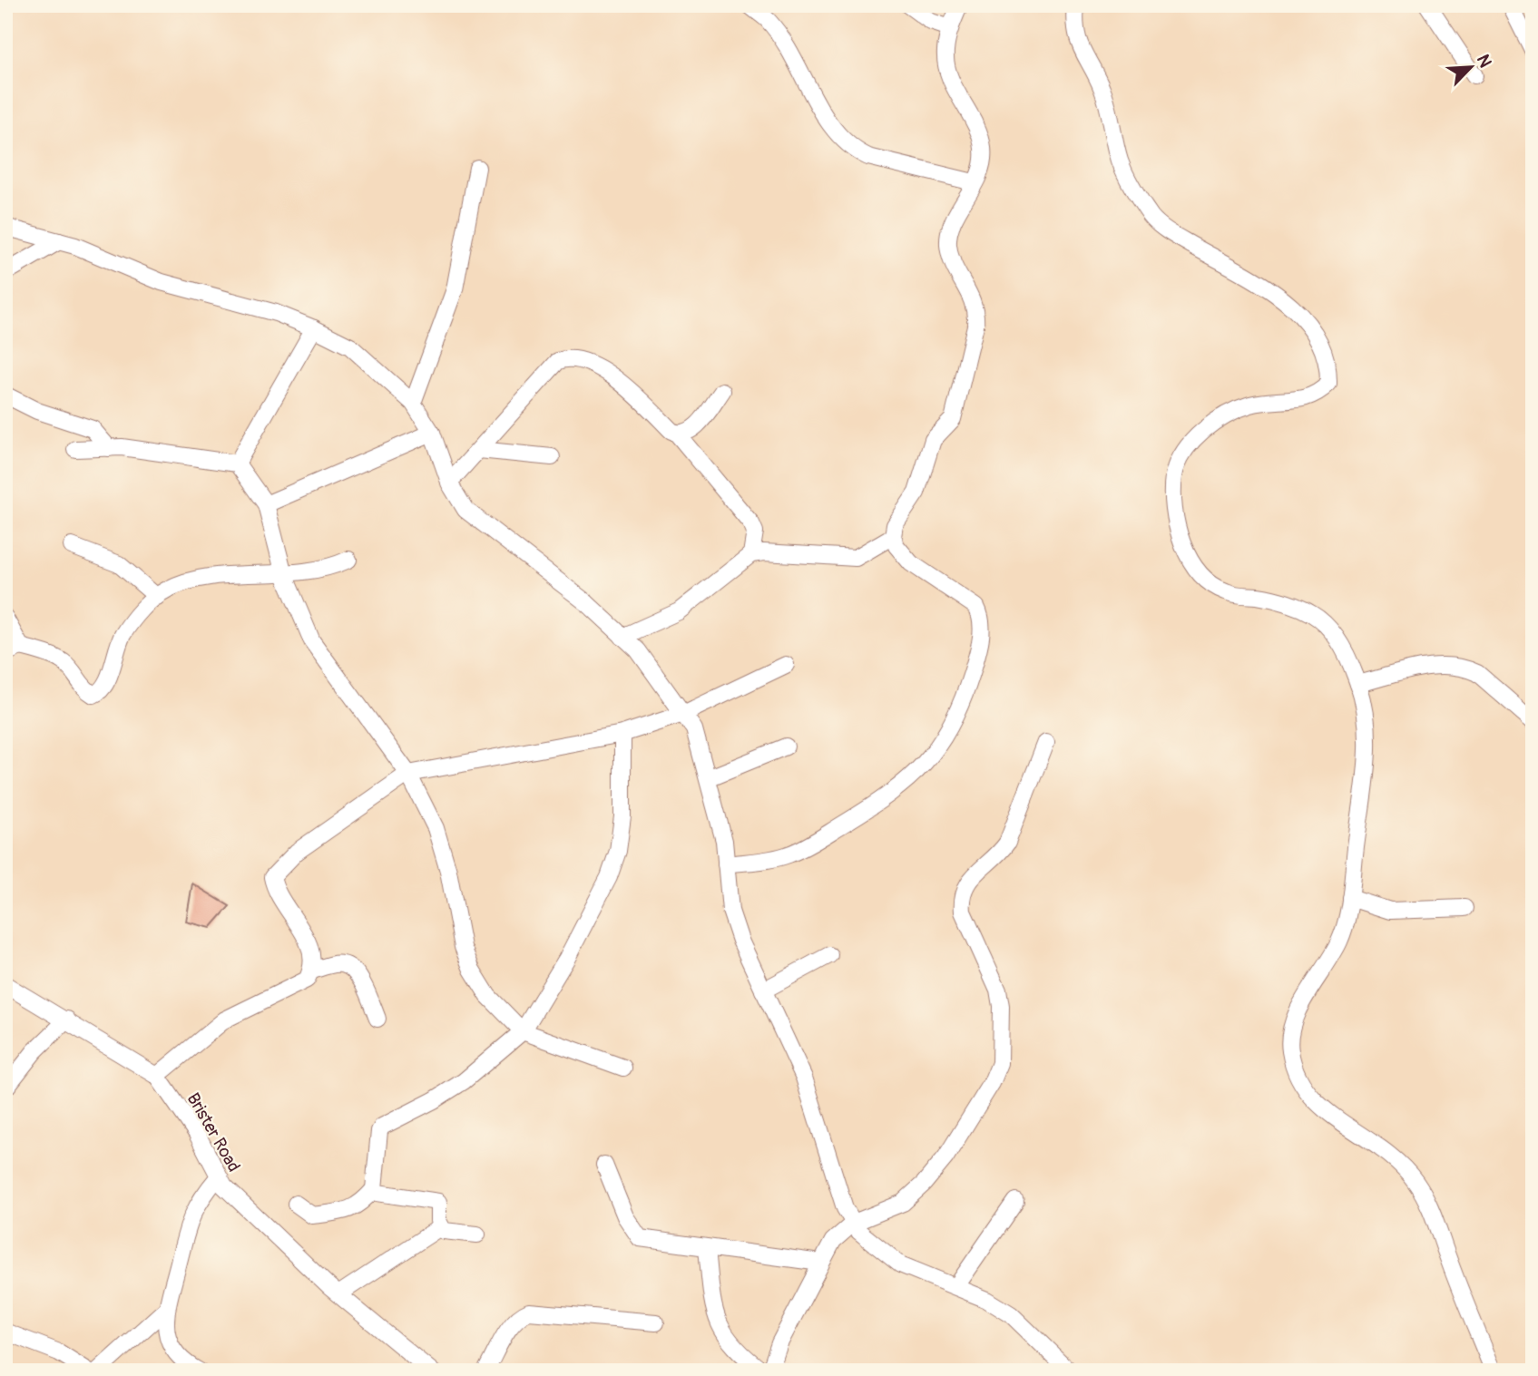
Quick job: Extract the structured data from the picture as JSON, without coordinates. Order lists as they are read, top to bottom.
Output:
{
  "streets": {
    "street": ["Brister Road"]
  },
  "north": "top right"
}
